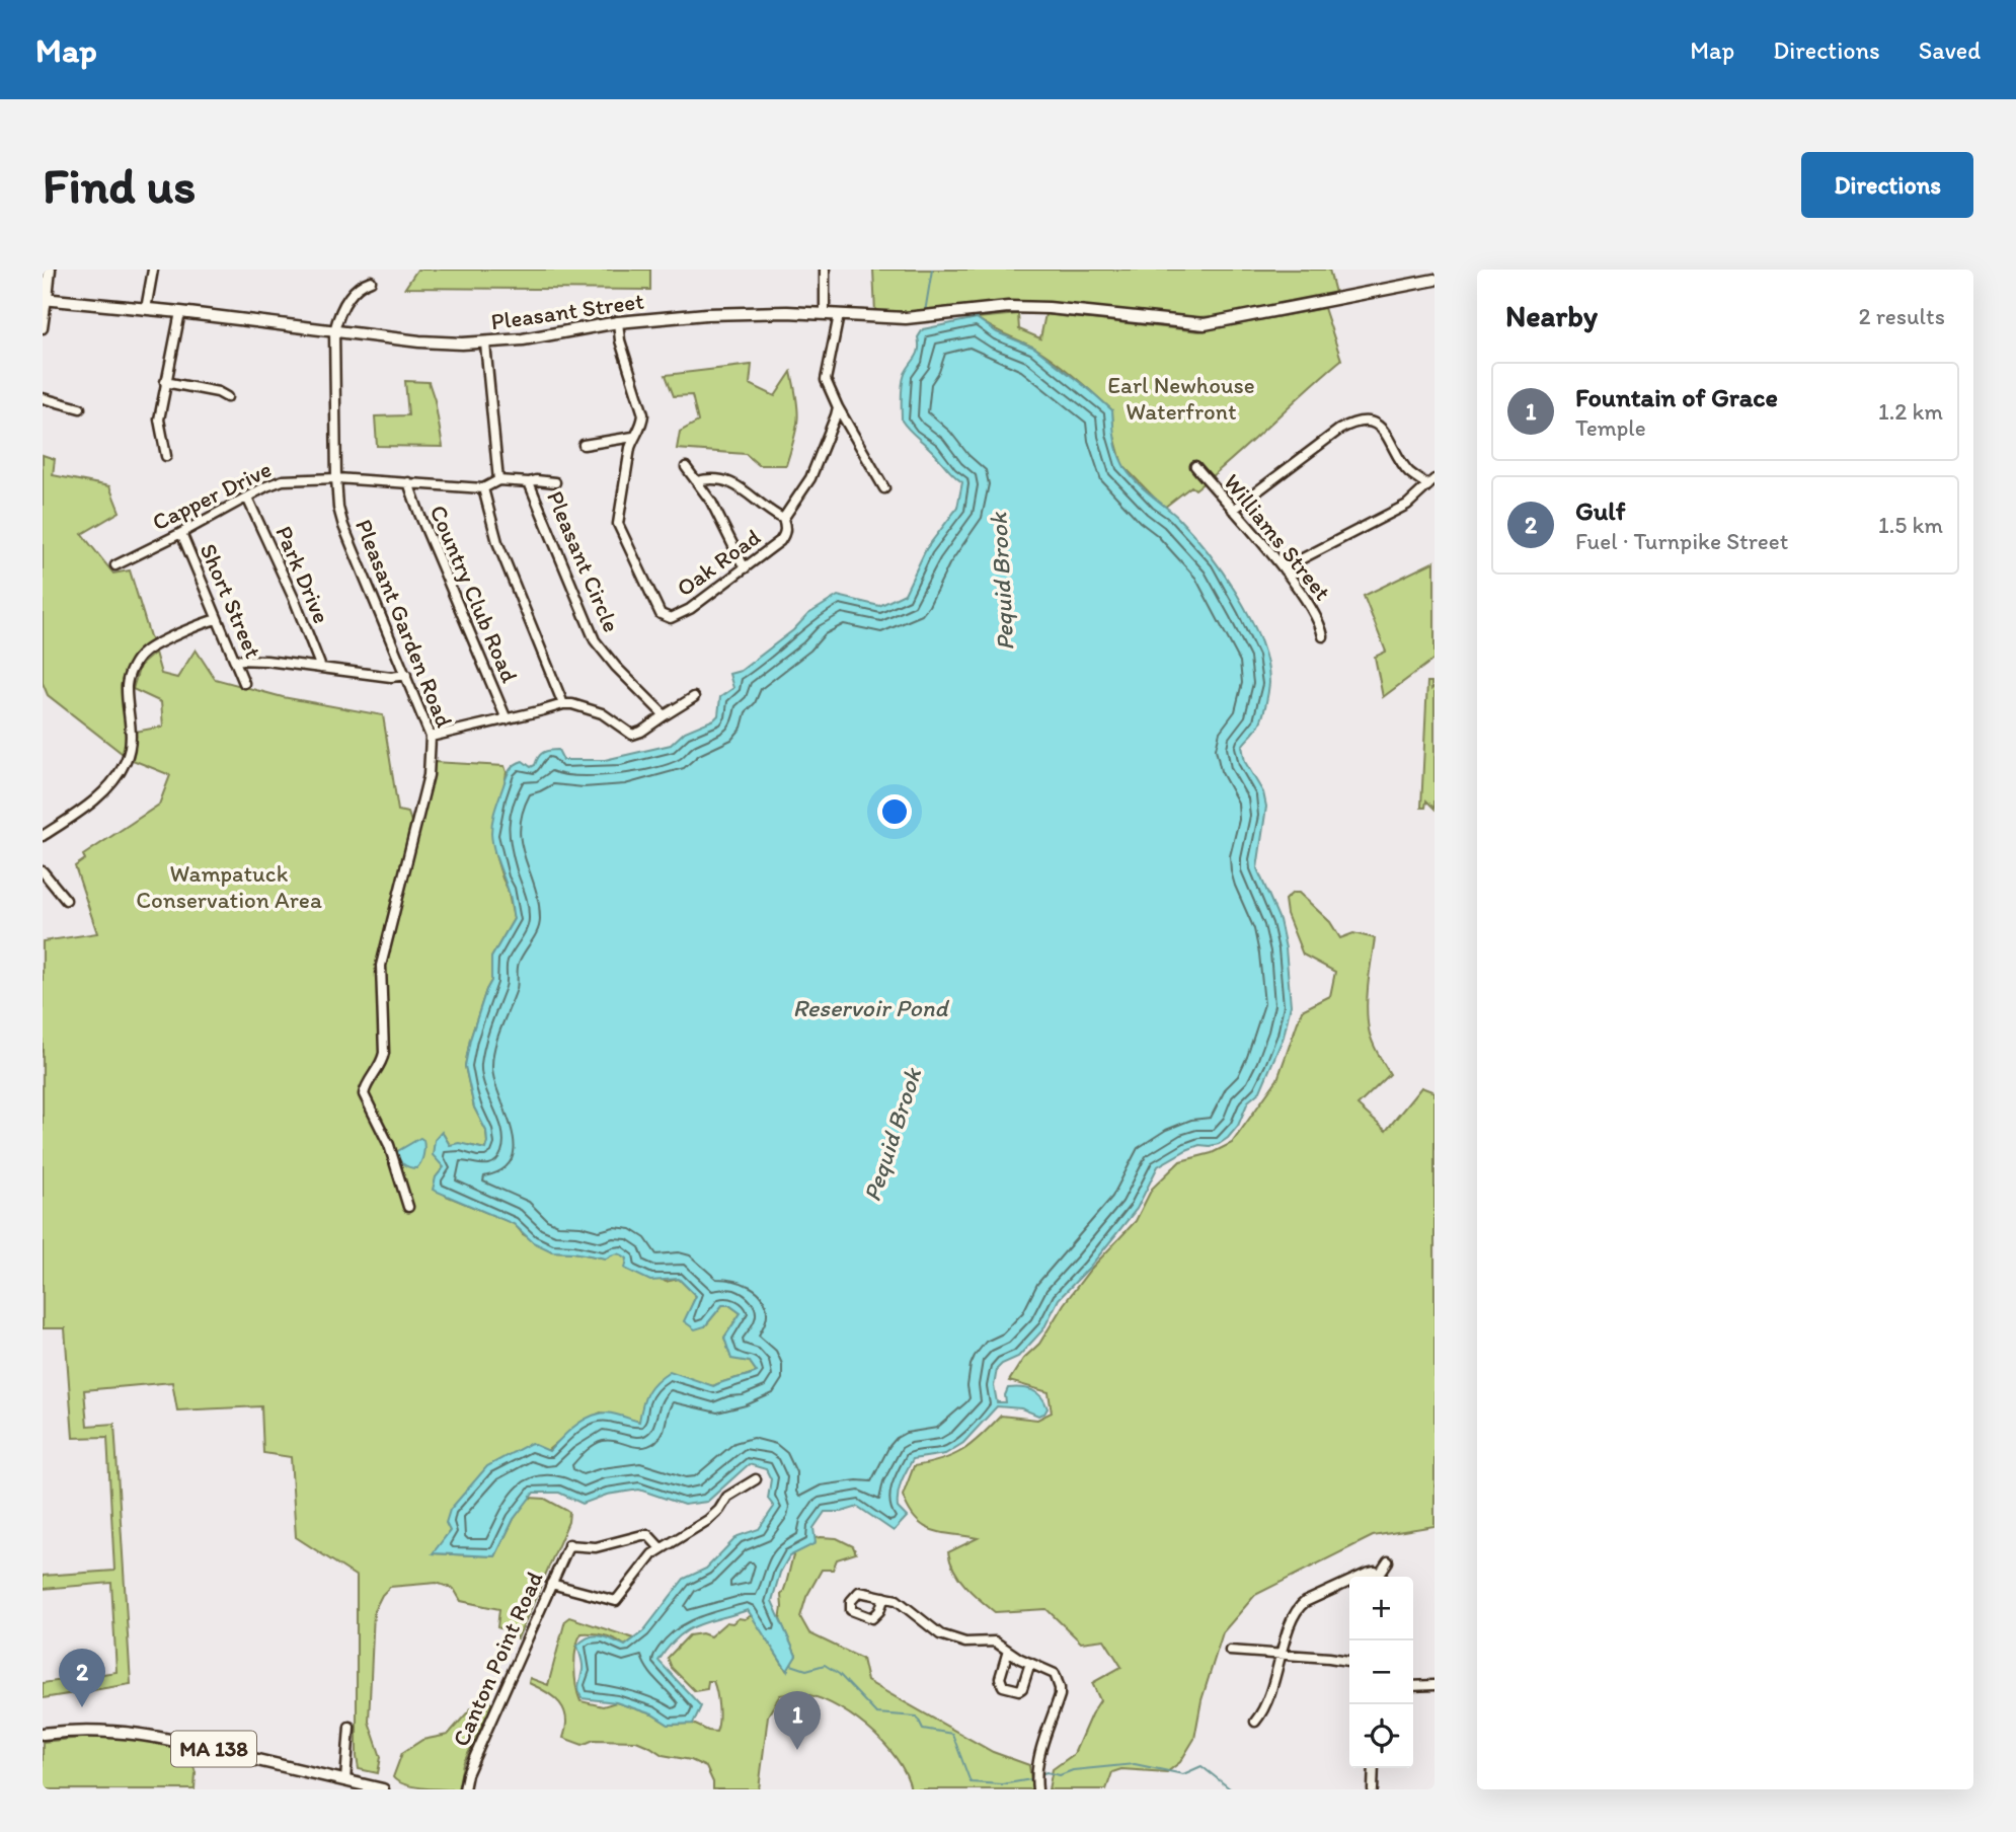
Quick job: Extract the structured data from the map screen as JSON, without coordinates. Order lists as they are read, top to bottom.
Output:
{
  "streets": {
    "main road": ["Pleasant Street", "MA 138"],
    "street": [
      "Capper Drive",
      "Williams Street",
      "Pleasant Circle",
      "Oak Road",
      "Park Drive",
      "Country Club Road",
      "Short Street",
      "Pleasant Garden Road",
      "Canton Point Road"
    ]
  },
  "crossings": [
    ["Pleasant Street", "Oak Road"],
    ["Pleasant Street", "Pleasant Garden Road"],
    ["Capper Drive", "Park Drive"],
    ["Capper Drive", "Country Club Road"],
    ["Capper Drive", "Short Street"],
    ["Capper Drive", "Pleasant Garden Road"]
  ],
  "water": ["Pequid Brook", "Reservoir Pond"],
  "parks": ["Earl Newhouse Waterfront", "Wampatuck Conservation Area"],
  "page": {
    "header": "Map",
    "nav": ["Map", "Directions", "Saved"],
    "buttons": "Directions",
    "title": "Find us",
    "heading": ["Nearby", "2 results"],
    "list": [
      {
        "mark": "1",
        "name": "Fountain of Grace",
        "note": "Temple",
        "value": "1.2 km"
      },
      {
        "mark": "2",
        "name": "Gulf",
        "note": "Fuel · Turnpike Street",
        "value": "1.5 km"
      }
    ],
    "map_buttons": ["+", "−"],
    "pins": ["2", "1"]
  }
}
